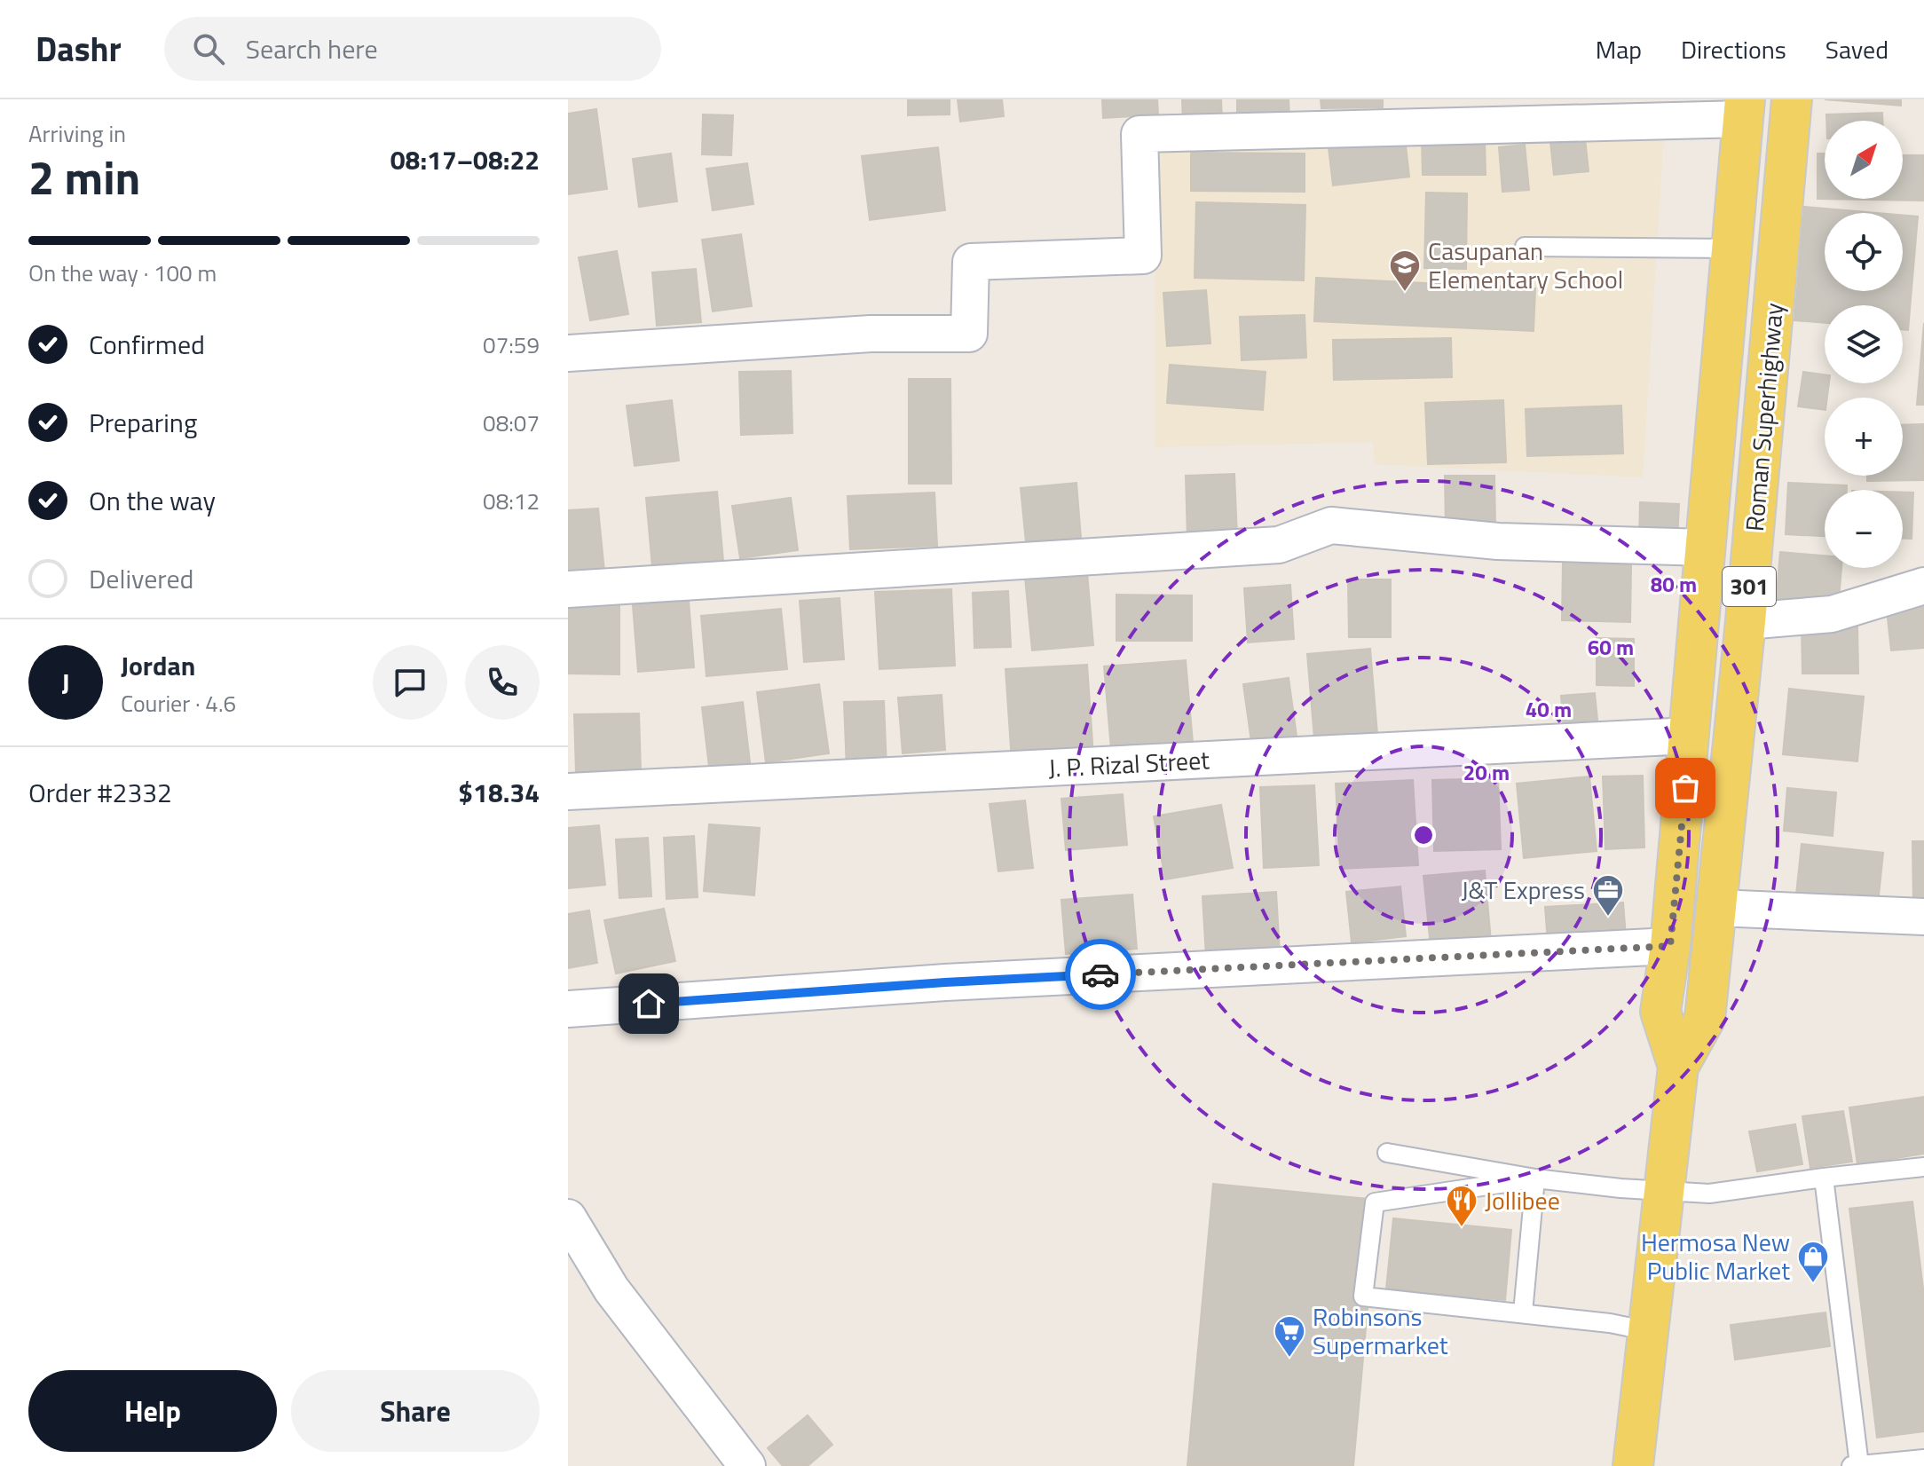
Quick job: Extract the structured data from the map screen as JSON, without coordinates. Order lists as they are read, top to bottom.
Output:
{
  "streets": {
    "main road": ["Roman Superhighway", "301"],
    "street": ["J. P. Rizal Street"]
  },
  "crossings": [
    ["Roman Superhighway", "J. P. Rizal Street"]
  ],
  "places": {
    "school or university": ["Casupanan Elementary School"],
    "office": ["J&T Express"],
    "restaurant": ["Jollibee"],
    "shop": ["Hermosa New Public Market"],
    "supermarket": ["Robinsons Supermarket"]
  },
  "north": "top right",
  "page": {
    "header": "Dashr",
    "search": "Search here",
    "nav": ["Map", "Directions", "Saved"],
    "heading": ["2 min", "Arriving in", "08:17–08:22"],
    "panel": [
      "Jordan",
      "Courier · 4.6",
      "Order #2332",
      "$18.34"
    ],
    "map_buttons": ["+", "−"],
    "bar": "On the way · 100 m",
    "list": [
      ["Confirmed", "07:59"],
      ["Preparing", "08:07"],
      ["On the way", "08:12"],
      "Delivered"
    ],
    "round": "J",
    "buttons": ["Help", "Share"]
  },
  "rings": [
    "80 m",
    "60 m",
    "40 m",
    "20 m"
  ]
}
